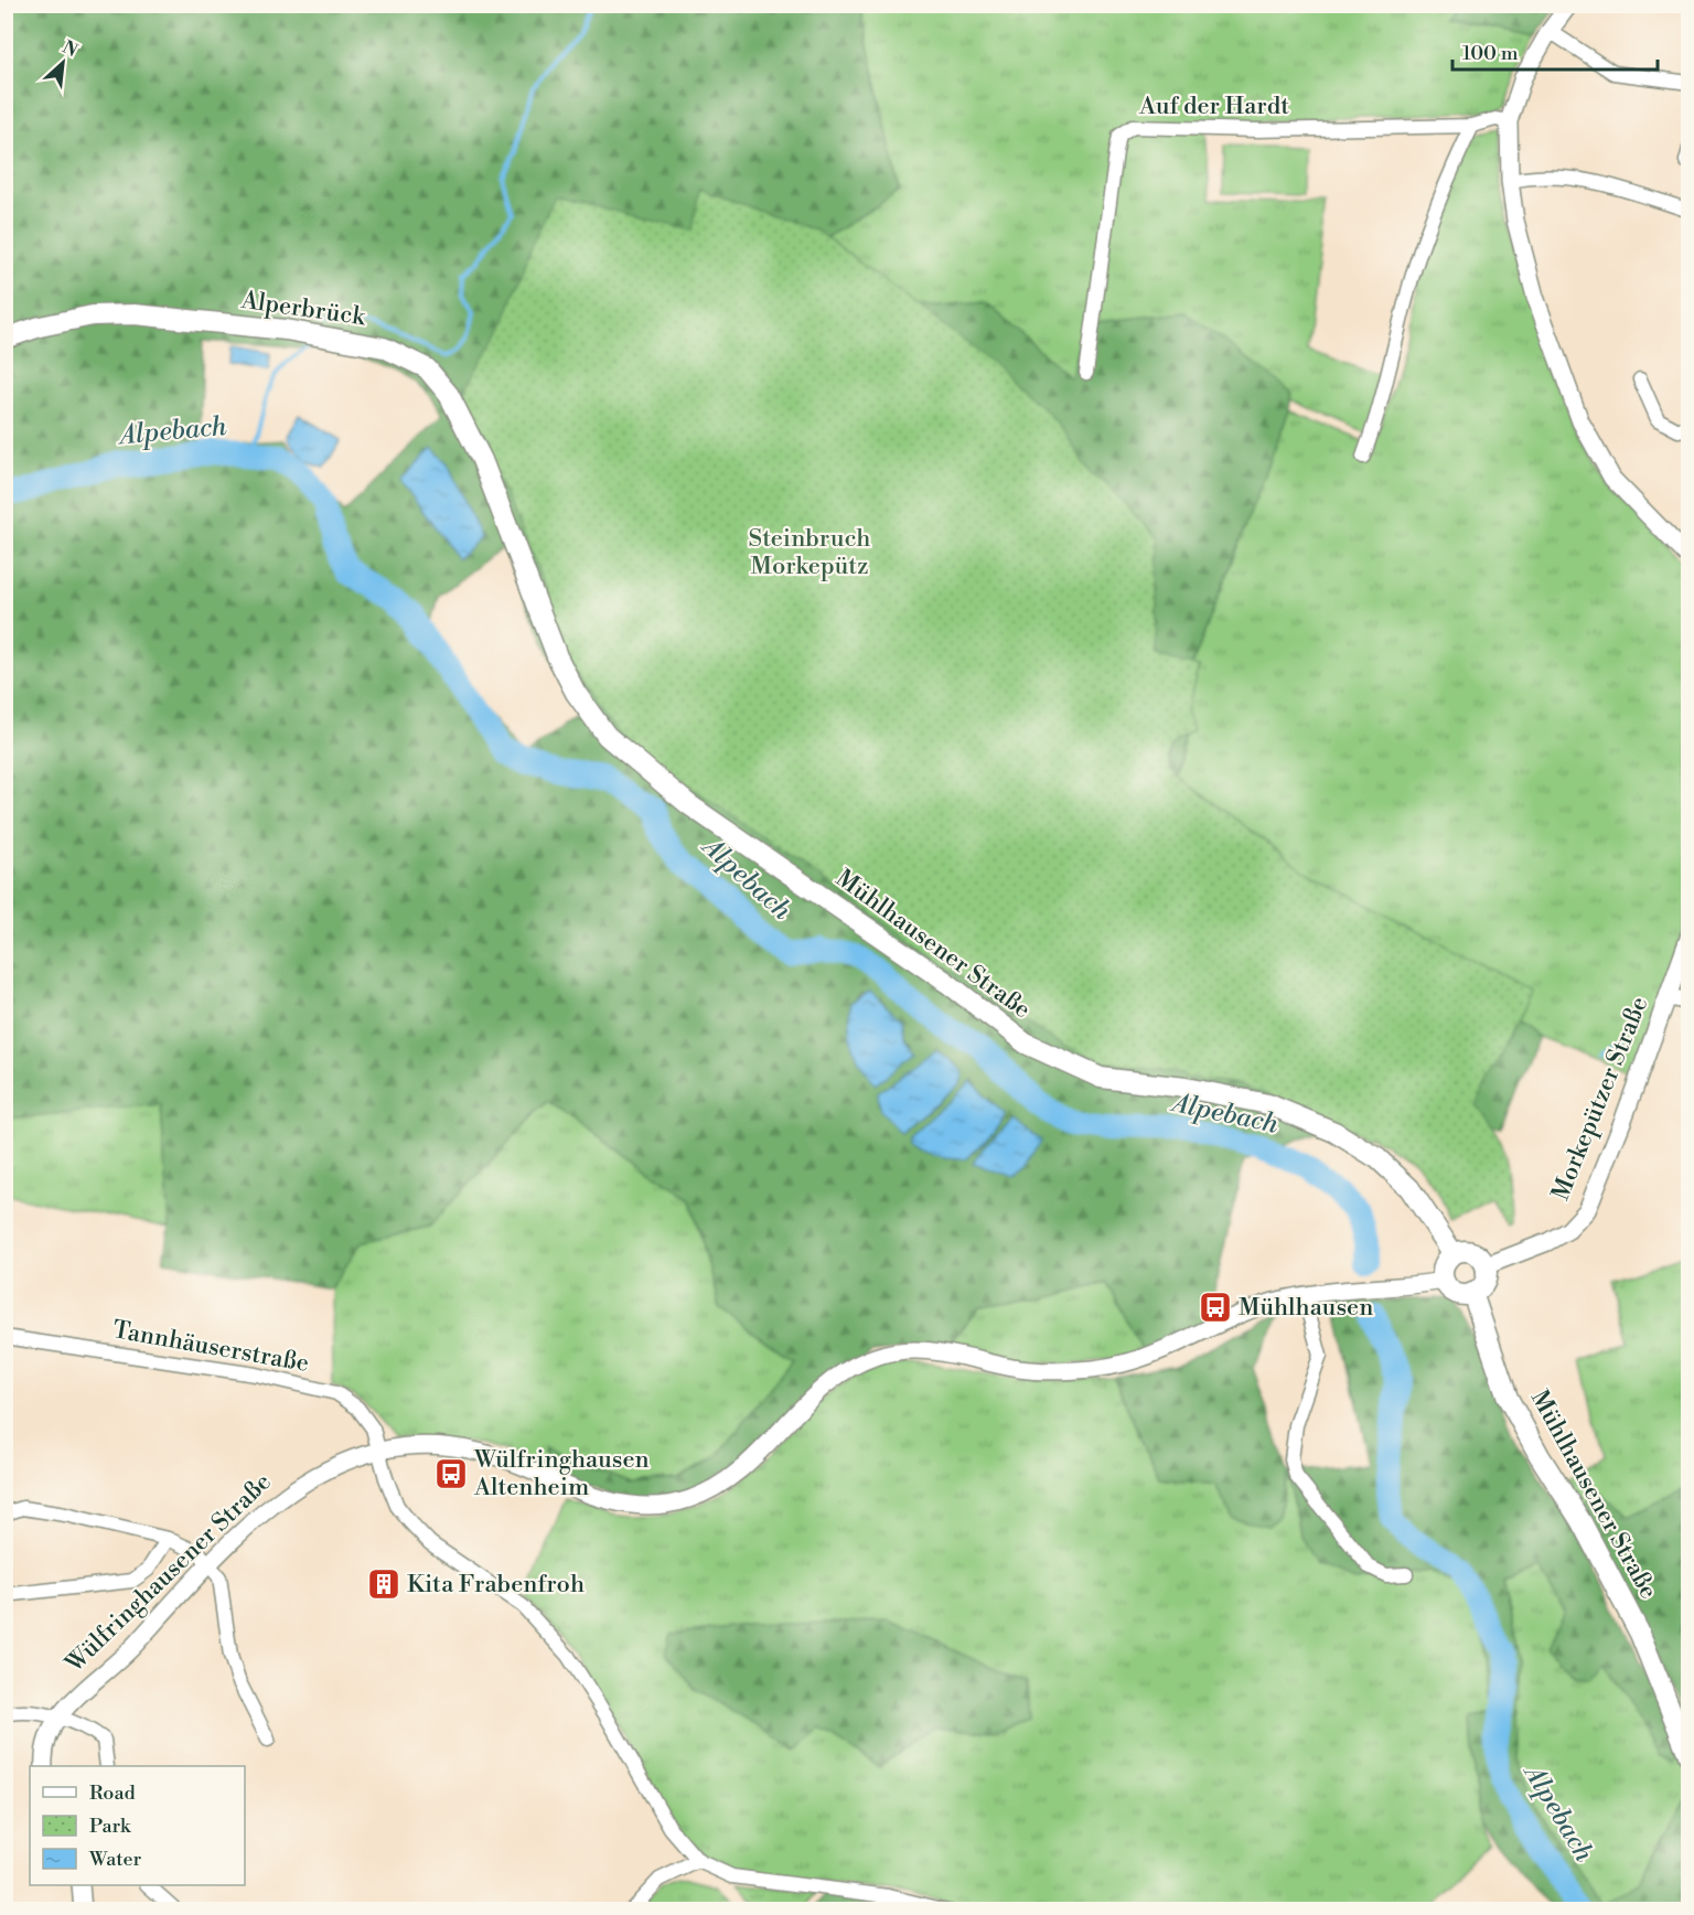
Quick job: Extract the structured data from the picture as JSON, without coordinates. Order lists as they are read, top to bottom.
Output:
{
  "streets": {
    "main road": ["Alperbrück", "Mühlhausener Straße"],
    "street": [
      "Auf der Hardt",
      "Morkepützer Straße",
      "Tannhäuserstraße",
      "Wülfringhausener Straße"
    ]
  },
  "crossings": [
    ["Alperbrück", "Mühlhausener Straße"],
    ["Mühlhausener Straße", "Morkepützer Straße"],
    ["Mühlhausener Straße", "Wülfringhausener Straße"],
    ["Morkepützer Straße", "Wülfringhausener Straße"],
    ["Tannhäuserstraße", "Wülfringhausener Straße"]
  ],
  "water": ["Alpebach"],
  "parks": ["Steinbruch Morkepütz"],
  "places": {
    "bus stop": ["Mühlhausen", "Wülfringhausen Altenheim"],
    "building": ["Kita Frabenfroh"]
  },
  "legend": ["Road", "Park", "Water"],
  "scale_bar": "100 m",
  "north": "top right"
}
